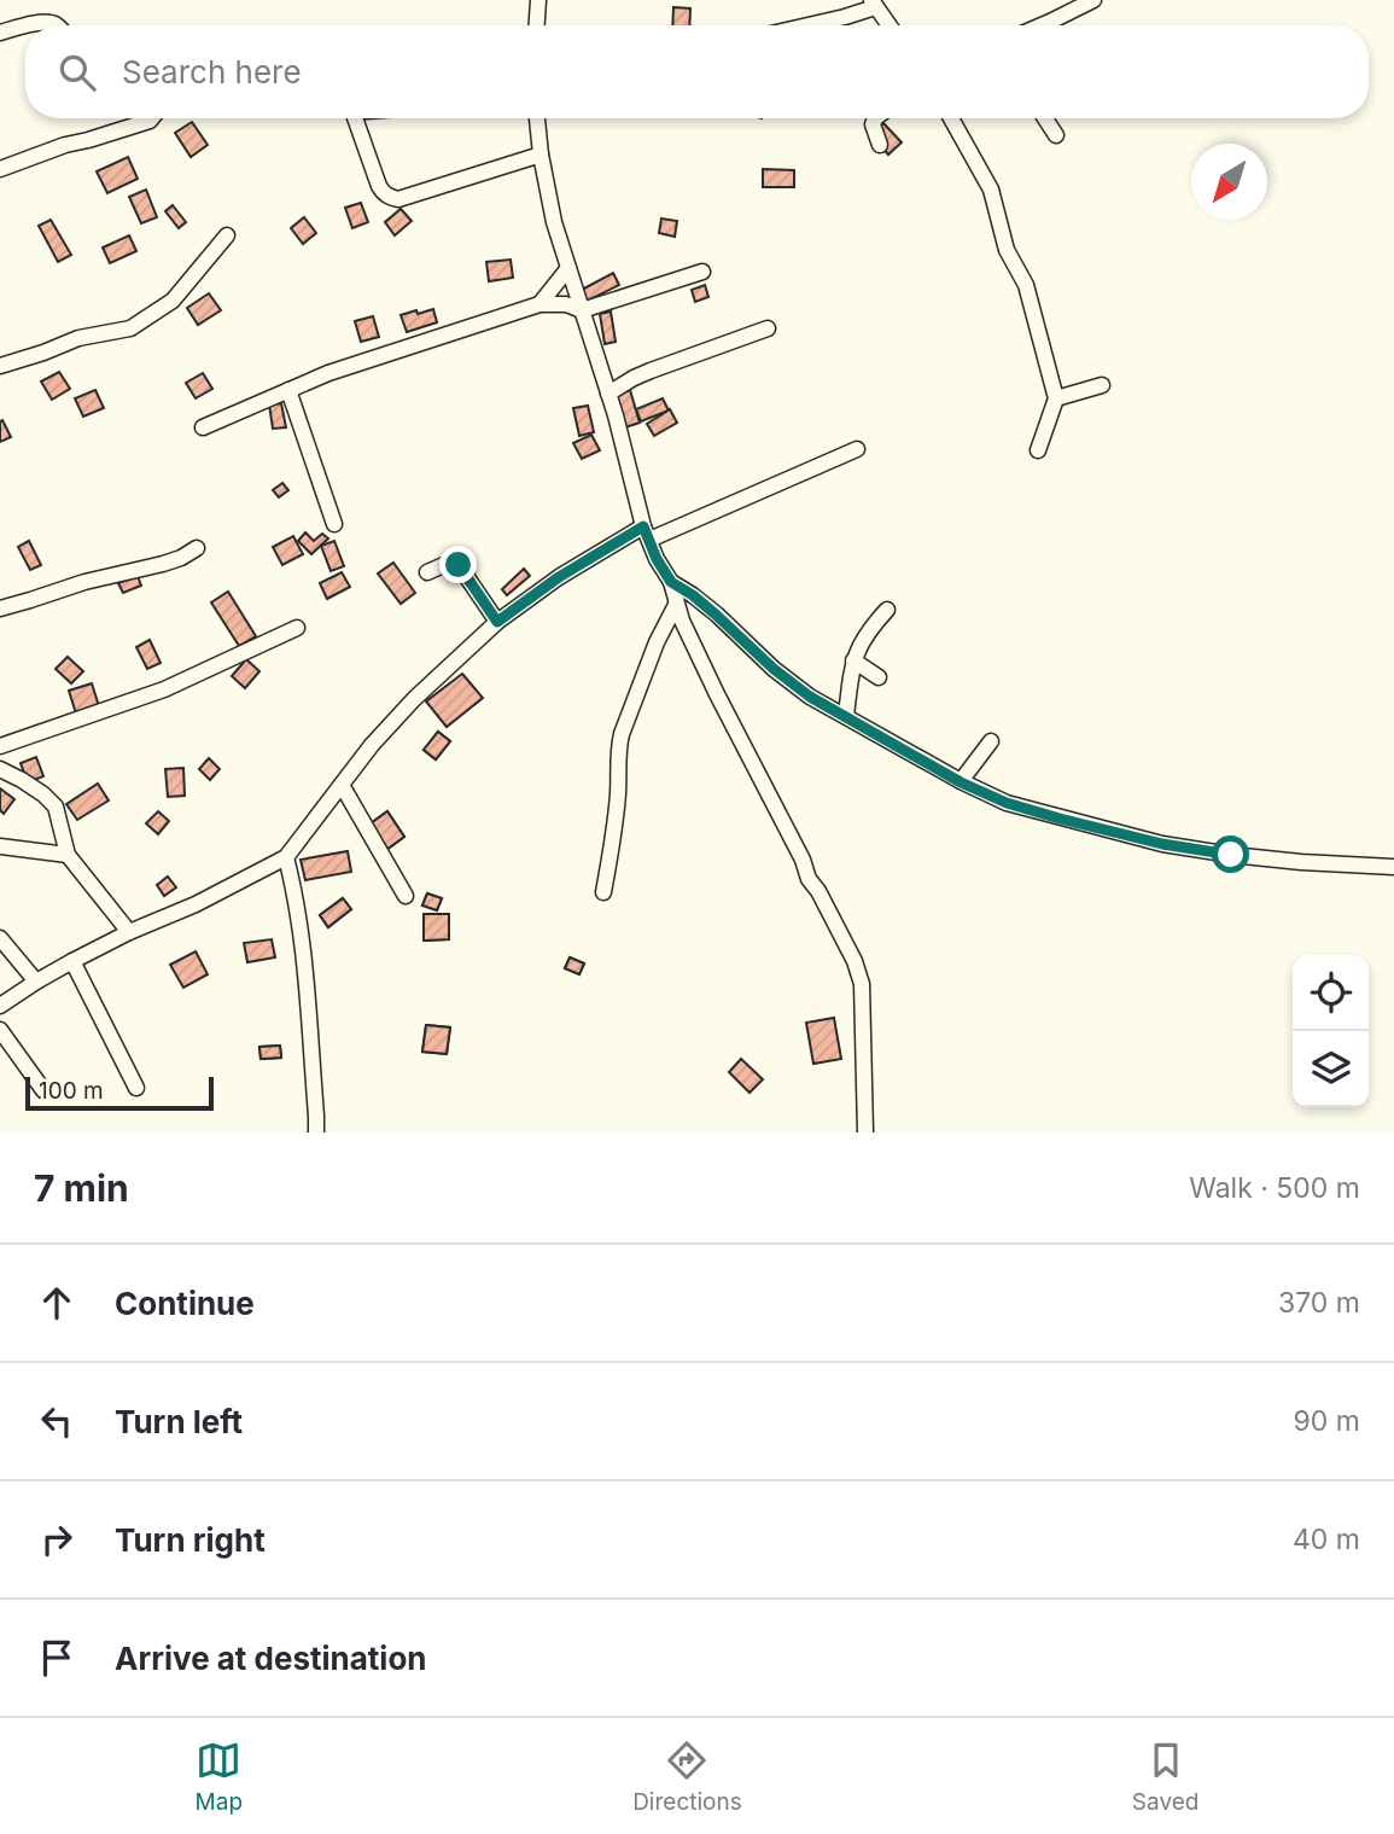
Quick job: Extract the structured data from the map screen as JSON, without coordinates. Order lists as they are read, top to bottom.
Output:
{
  "scale_bar": "100 m",
  "north": "bottom left",
  "page": {
    "search": "Search here",
    "scale": "100 m",
    "heading": ["7 min", "Walk · 500 m"],
    "list": [
      ["Continue", "370 m"],
      ["Turn left", "90 m"],
      ["Turn right", "40 m"],
      "Arrive at destination"
    ],
    "nav": ["Map", "Directions", "Saved"]
  }
}
